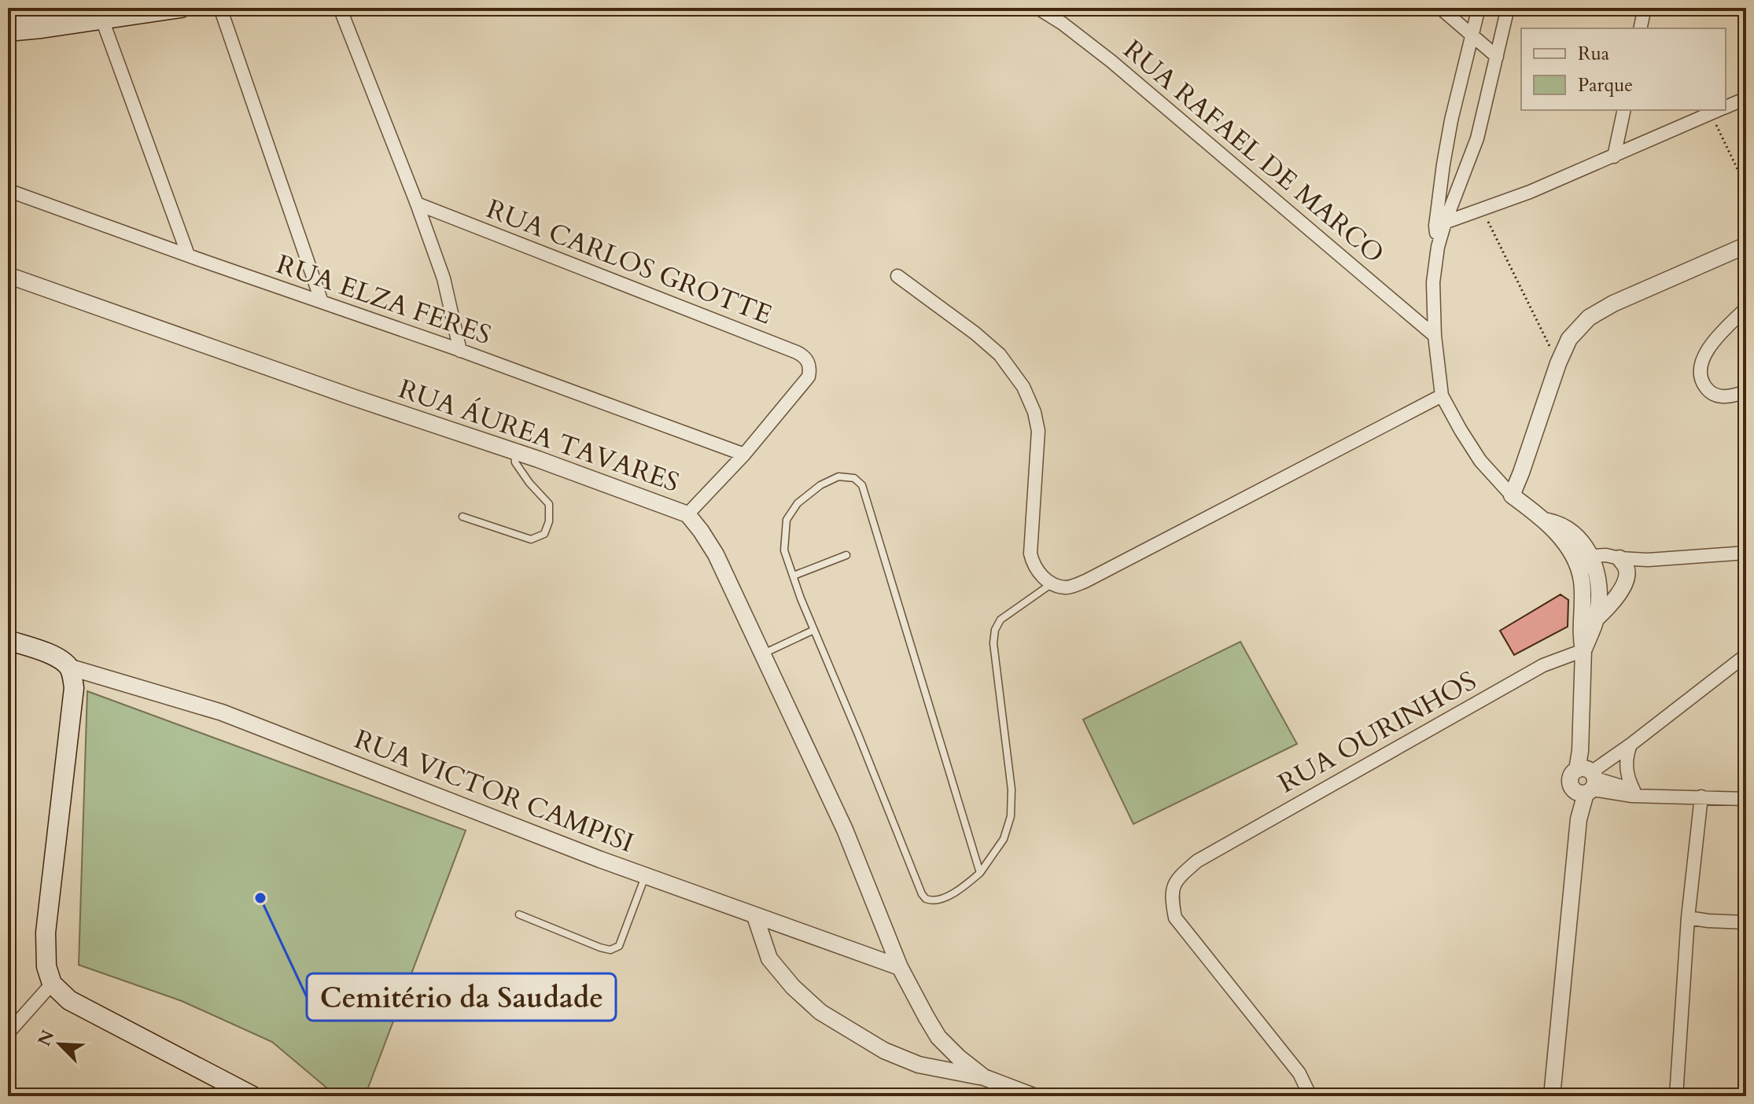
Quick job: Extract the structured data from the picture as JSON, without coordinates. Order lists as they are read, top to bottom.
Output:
{
  "streets": {
    "street": [
      "RUA RAFAEL DE MARCO",
      "RUA CARLOS GROTTE",
      "RUA ELZA FERES",
      "RUA ÁUREA TAVARES",
      "RUA OURINHOS",
      "RUA VICTOR CAMPISI"
    ]
  },
  "crossings": [
    ["RUA CARLOS GROTTE", "RUA ELZA FERES"],
    ["RUA ÁUREA TAVARES", "RUA VICTOR CAMPISI"]
  ],
  "places": ["Cemitério da Saudade"],
  "legend": ["Rua", "Parque"],
  "north": "top left"
}
